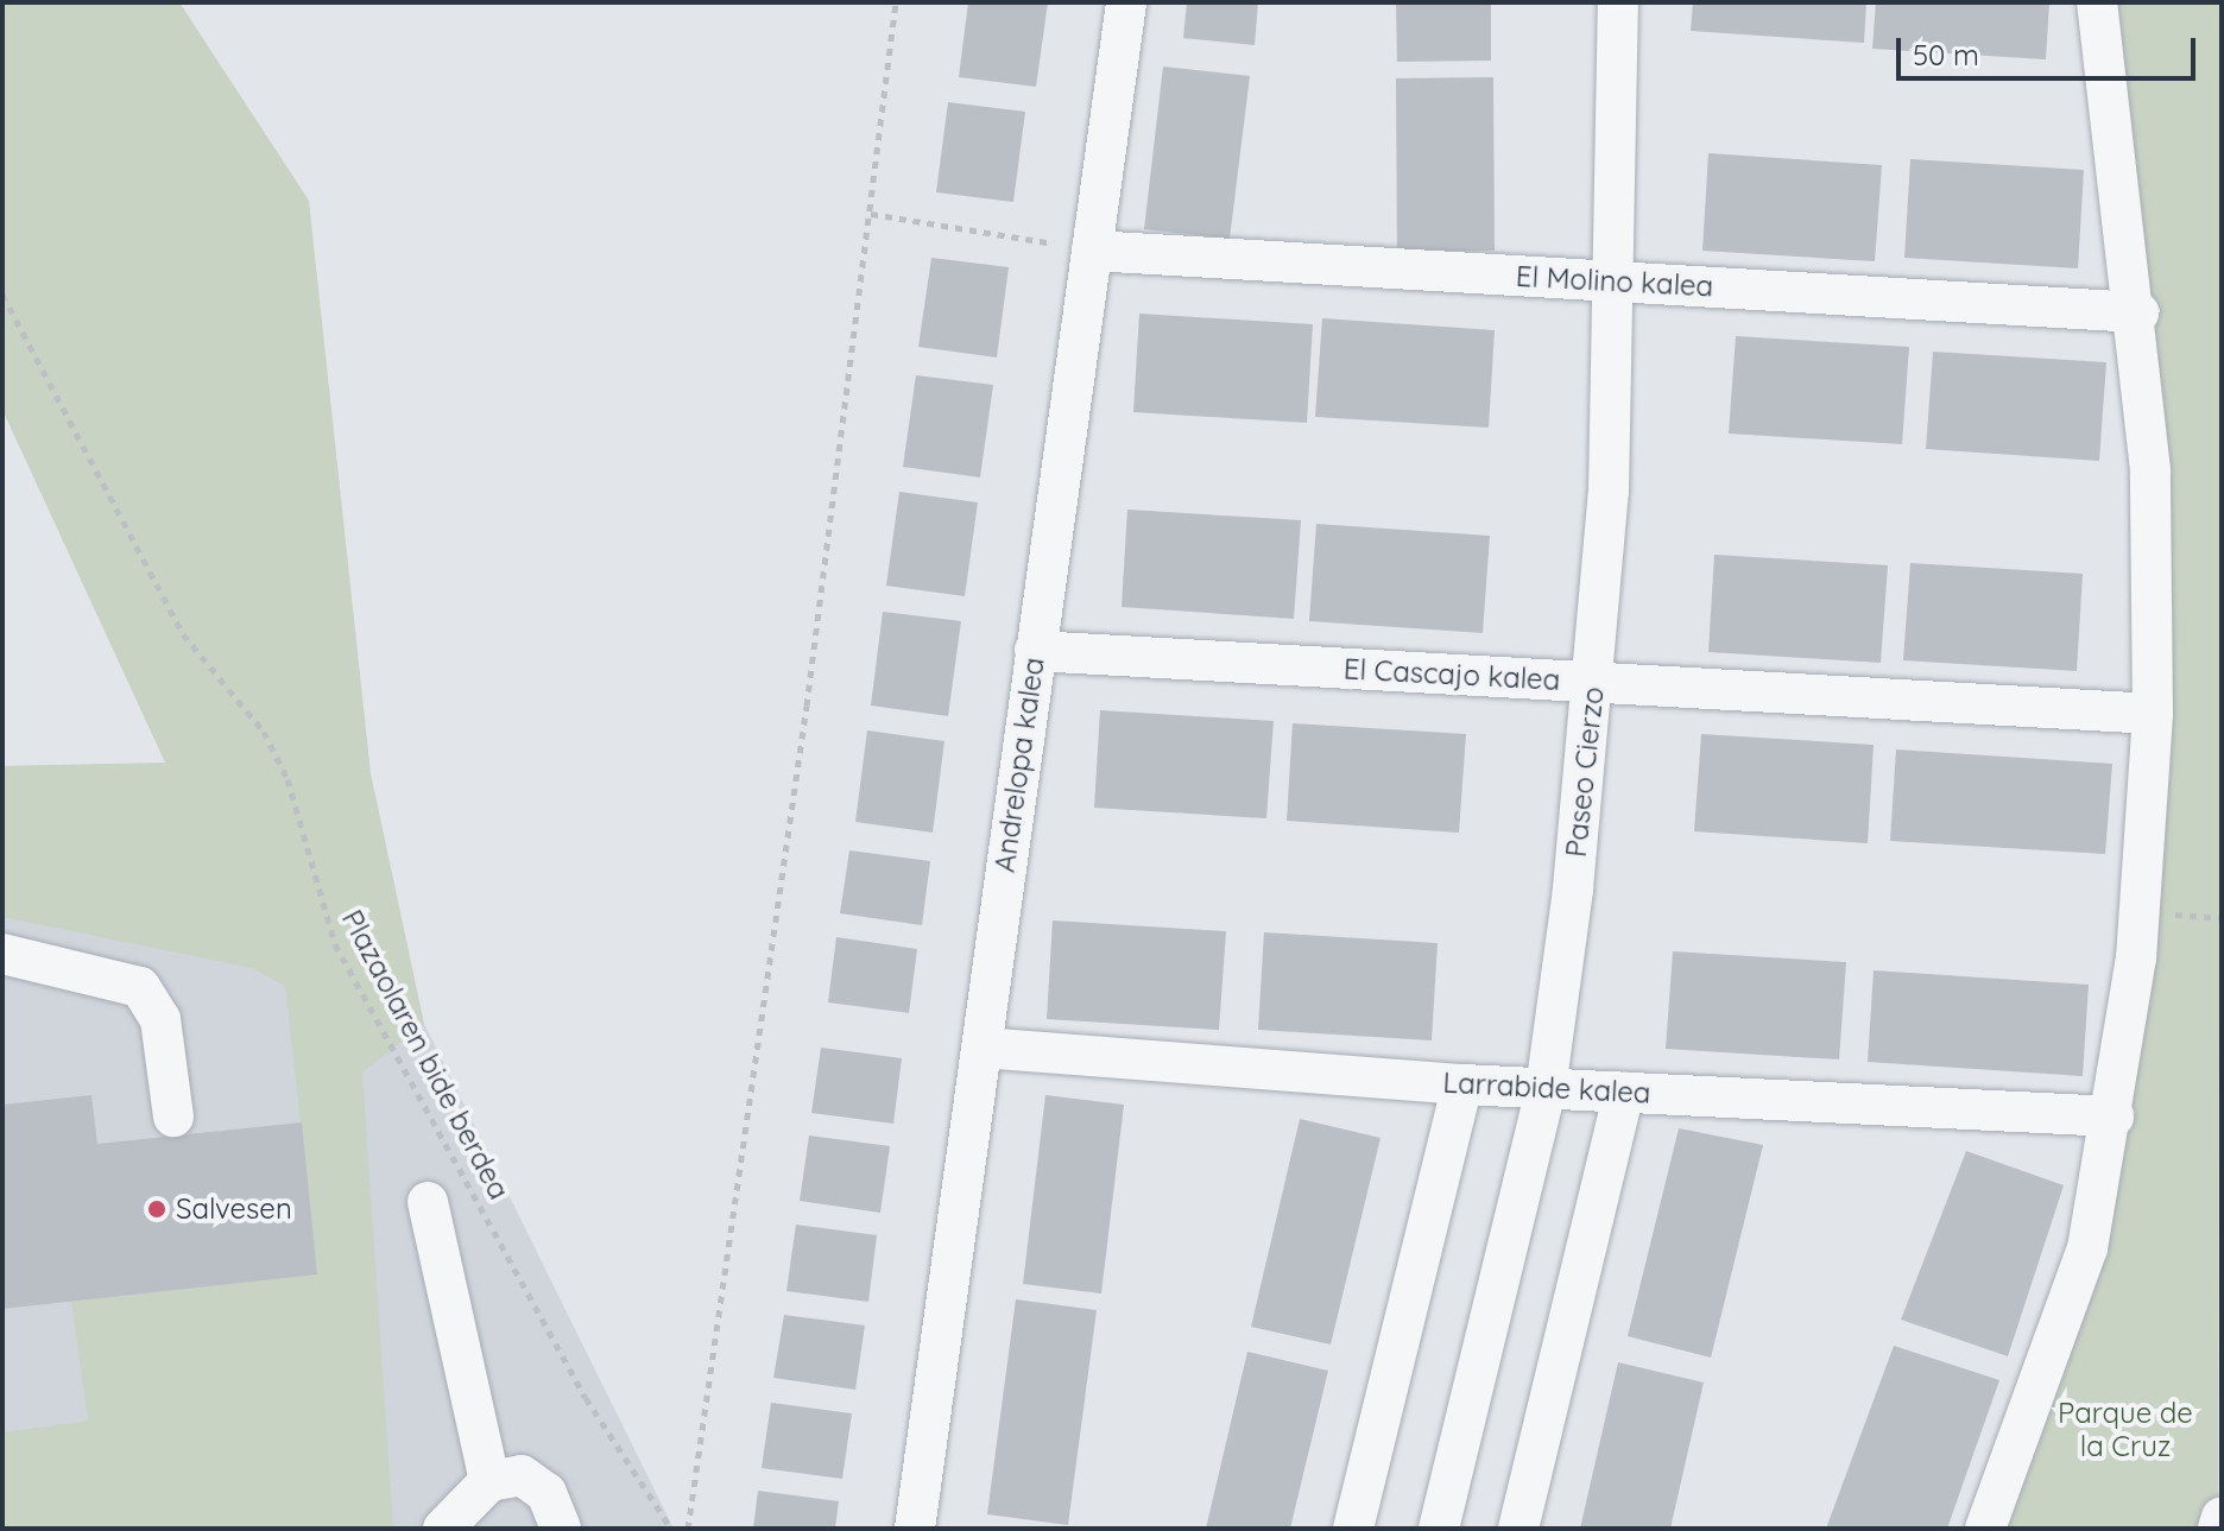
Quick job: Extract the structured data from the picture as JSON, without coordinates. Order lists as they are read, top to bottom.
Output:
{
  "streets": {
    "street": [
      "El Molino kalea",
      "El Cascajo kalea",
      "Andrelopa kalea",
      "Paseo Cierzo",
      "Larrabide kalea"
    ],
    "path": ["Plazaolaren bide berdea"]
  },
  "crossings": [
    ["El Molino kalea", "Andrelopa kalea"],
    ["El Molino kalea", "Paseo Cierzo"],
    ["El Cascajo kalea", "Andrelopa kalea"],
    ["El Cascajo kalea", "Paseo Cierzo"],
    ["Andrelopa kalea", "Larrabide kalea"],
    ["Paseo Cierzo", "Larrabide kalea"]
  ],
  "parks": ["Parque de la Cruz"],
  "places": ["Salvesen"],
  "scale_bar": "50 m"
}
